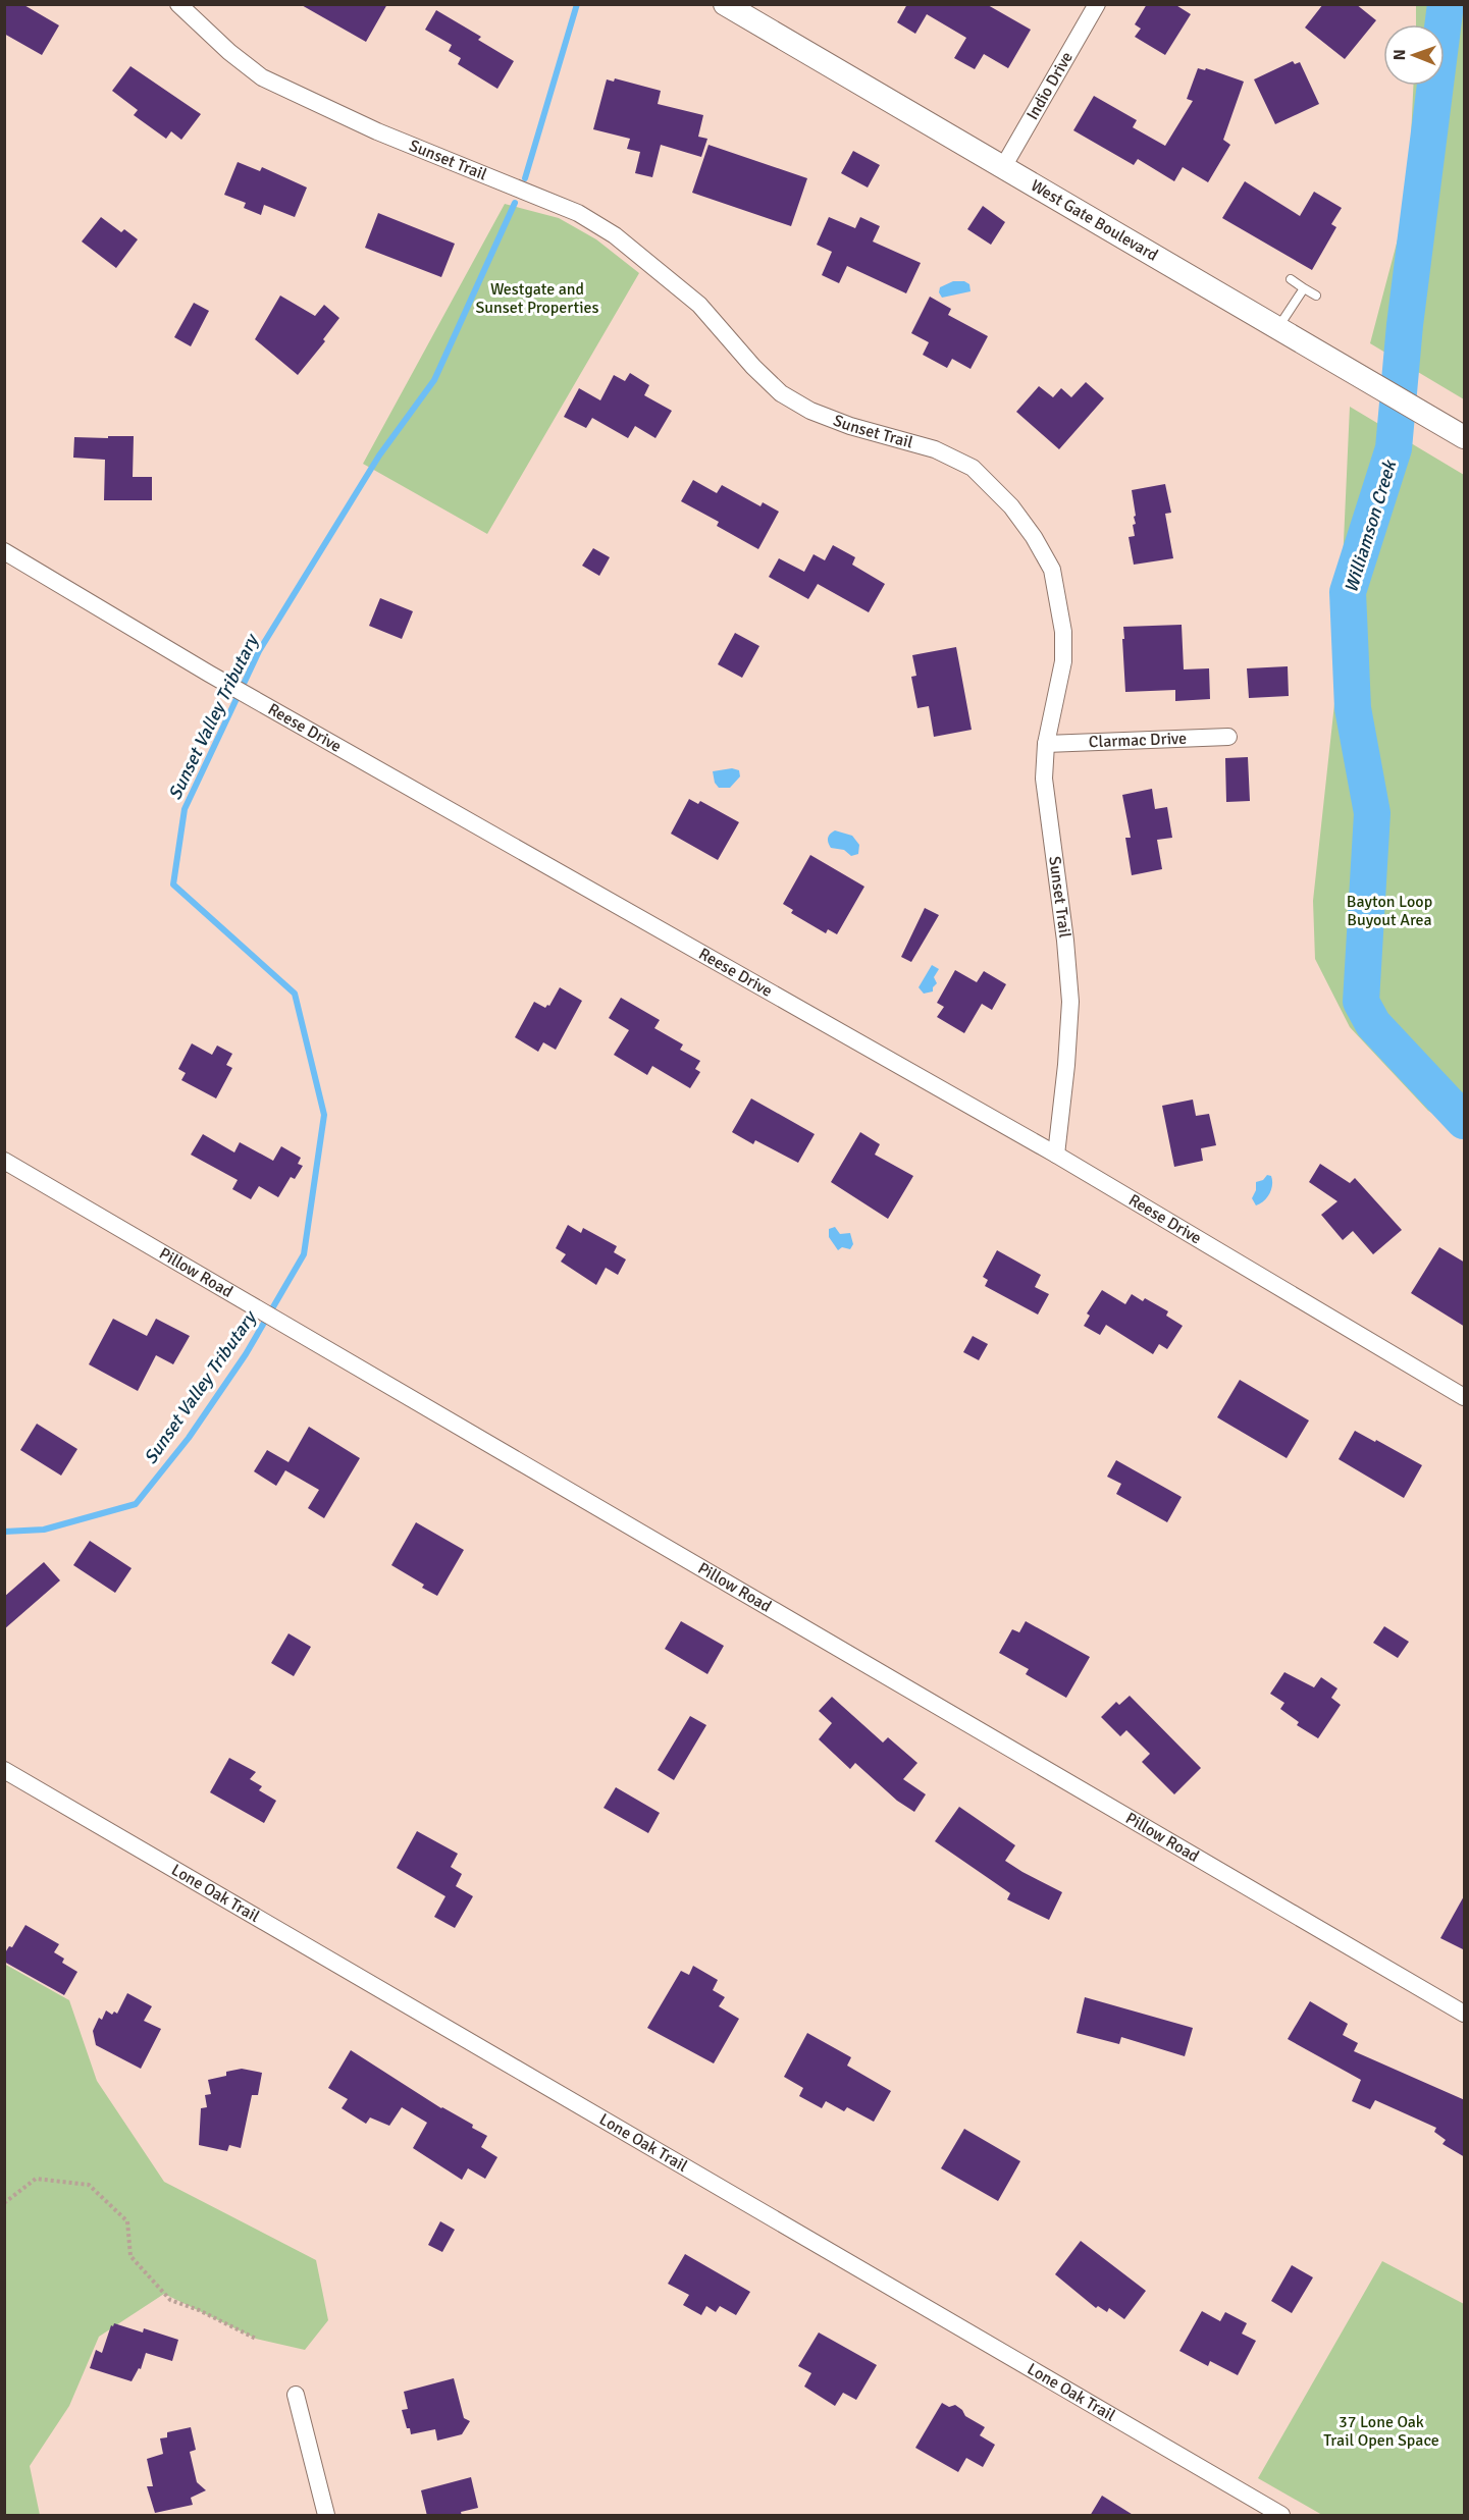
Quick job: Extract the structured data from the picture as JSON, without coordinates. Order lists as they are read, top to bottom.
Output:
{
  "streets": {
    "main road": ["West Gate Boulevard"],
    "street": [
      "Indio Drive",
      "Sunset Trail",
      "Reese Drive",
      "Clarmac Drive",
      "Pillow Road",
      "Lone Oak Trail"
    ]
  },
  "crossings": [
    ["Indio Drive", "West Gate Boulevard"],
    ["Sunset Trail", "Reese Drive"],
    ["Sunset Trail", "Clarmac Drive"]
  ],
  "water": ["Williamson Creek", "Sunset Valley Tributary"],
  "parks": ["Westgate and Sunset Properties", "Bayton Loop Buyout Area", "37 Lone Oak Trail Open Space"],
  "north": "left"
}
